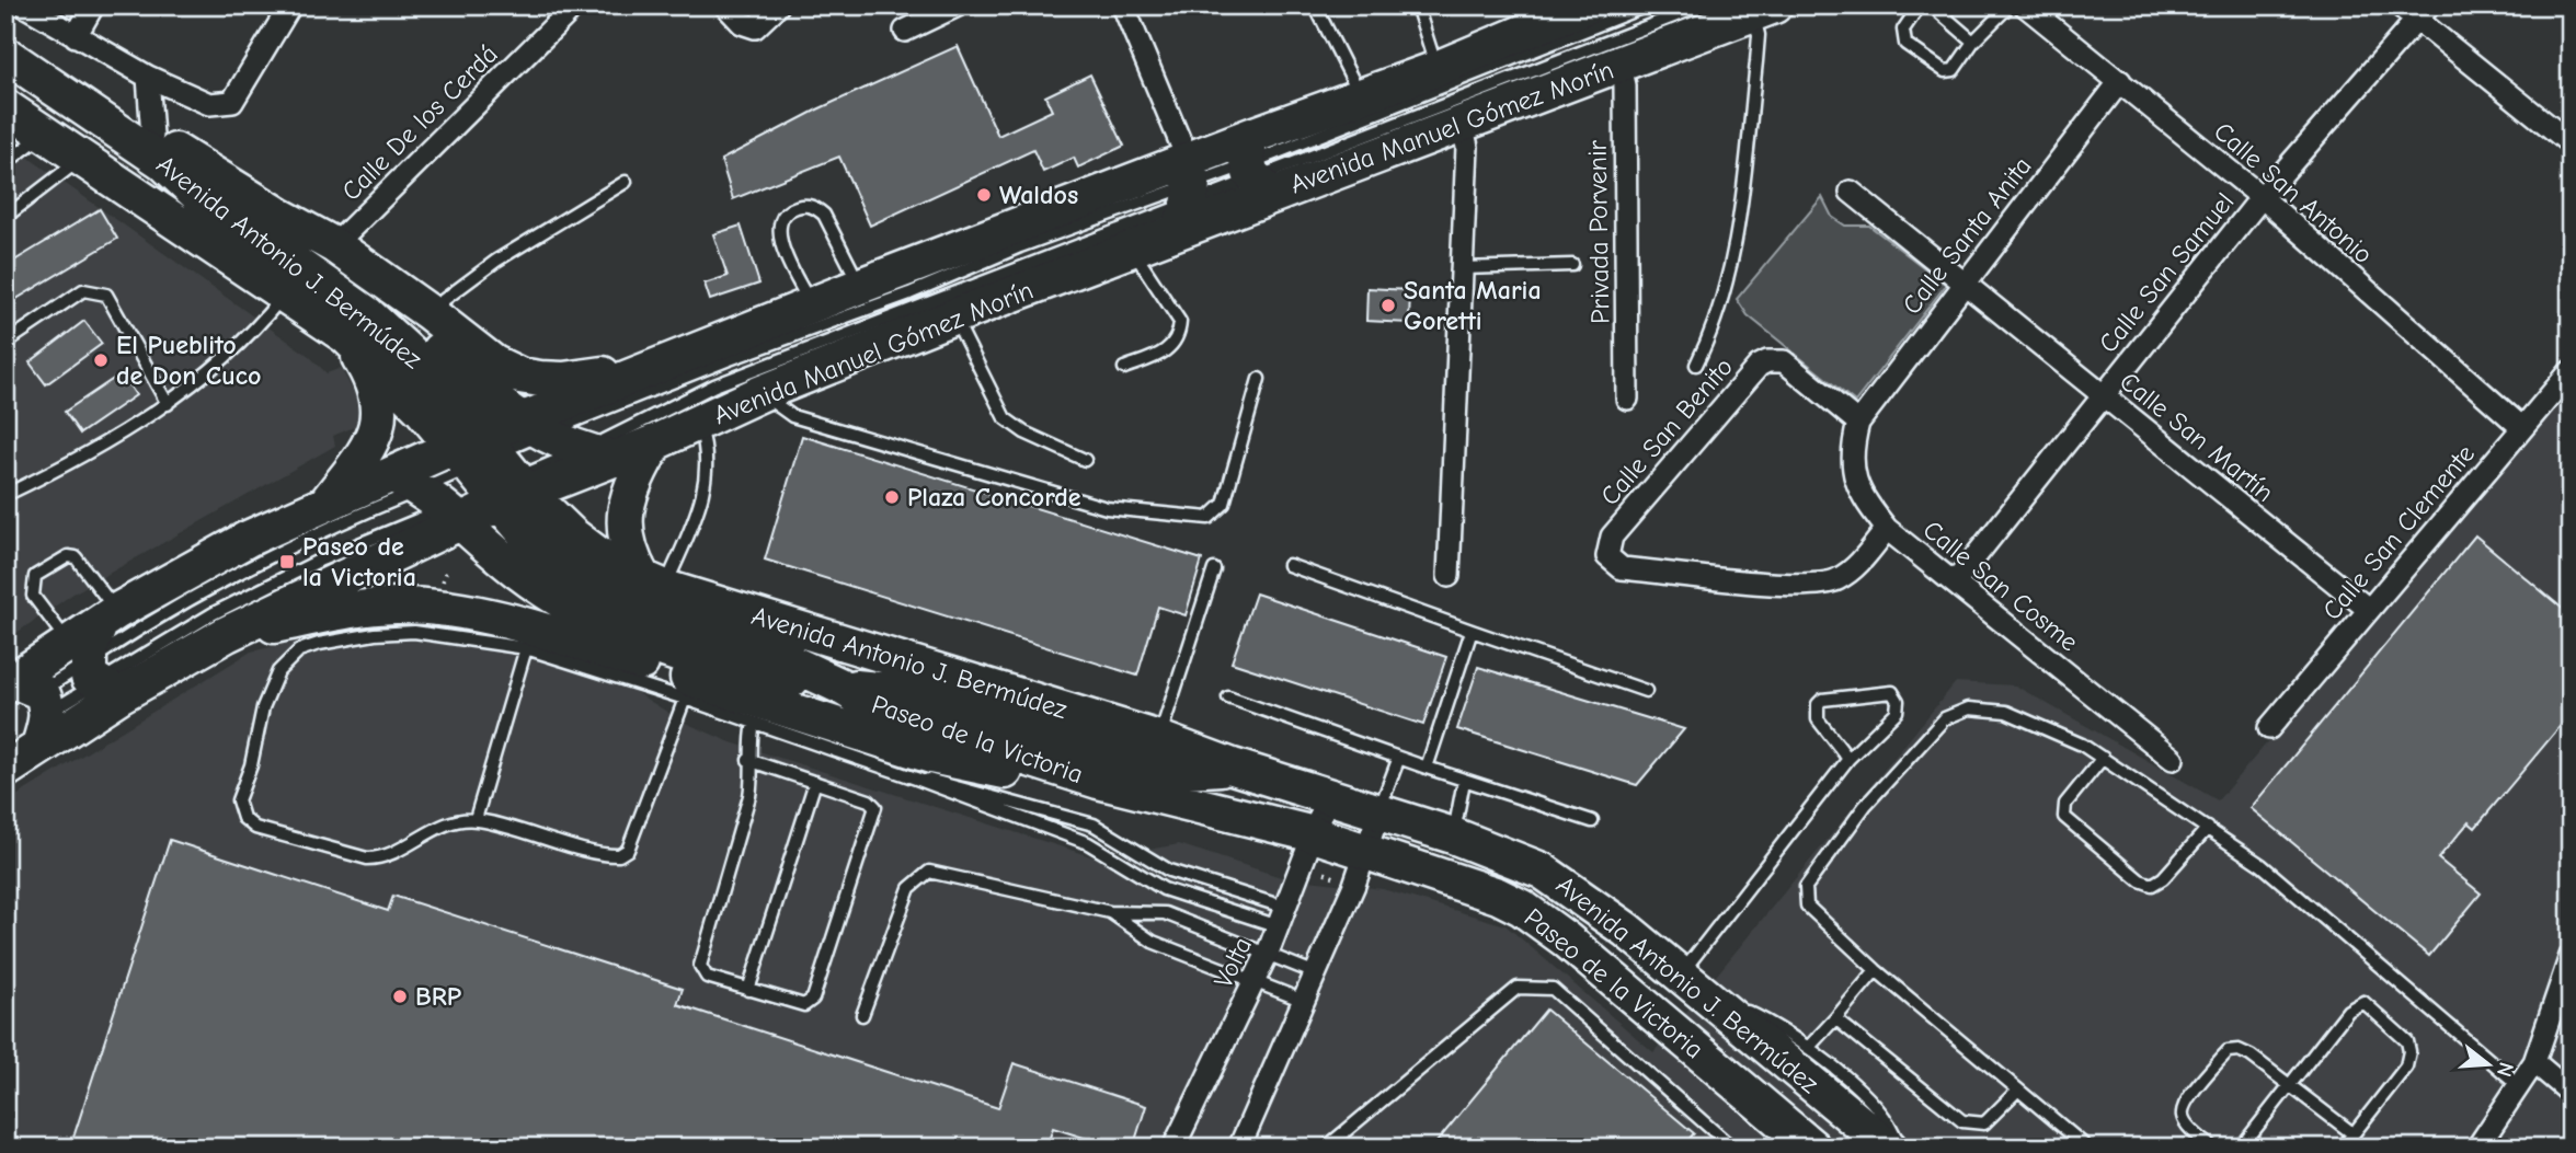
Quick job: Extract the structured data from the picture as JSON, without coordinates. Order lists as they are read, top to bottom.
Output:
{
  "streets": {
    "main road": ["Avenida Manuel Gómez Morín", "Avenida Antonio J. Bermúdez", "Paseo de la Victoria"],
    "street": [
      "Calle De los Cerdá",
      "Calle San Antonio",
      "Privada Porvenir",
      "Calle Santa Anita",
      "Calle San Samuel",
      "Calle San Benito",
      "Calle San Martín",
      "Calle San Clemente",
      "Calle San Cosme",
      "Volta"
    ]
  },
  "crossings": [
    ["Avenida Manuel Gómez Morín", "Privada Porvenir"],
    ["Avenida Manuel Gómez Morín", "Avenida Antonio J. Bermúdez"],
    ["Calle San Antonio", "Calle Santa Anita"],
    ["Calle San Antonio", "Calle San Samuel"],
    ["Calle San Antonio", "Calle San Clemente"],
    ["Calle Santa Anita", "Calle San Benito"],
    ["Calle Santa Anita", "Calle San Martín"],
    ["Calle Santa Anita", "Calle San Cosme"],
    ["Avenida Antonio J. Bermúdez", "Volta"],
    ["Calle San Samuel", "Calle San Martín"],
    ["Calle San Samuel", "Calle San Cosme"],
    ["Calle San Benito", "Calle San Cosme"],
    ["Calle San Martín", "Calle San Clemente"],
    ["Paseo de la Victoria", "Volta"]
  ],
  "places": {
    "other": [
      "Waldos",
      "Santa Maria Goretti",
      "El Pueblito de Don Cuco",
      "Plaza Concorde",
      "BRP"
    ],
    "transit": ["Paseo de la Victoria"]
  },
  "north": "right"
}
